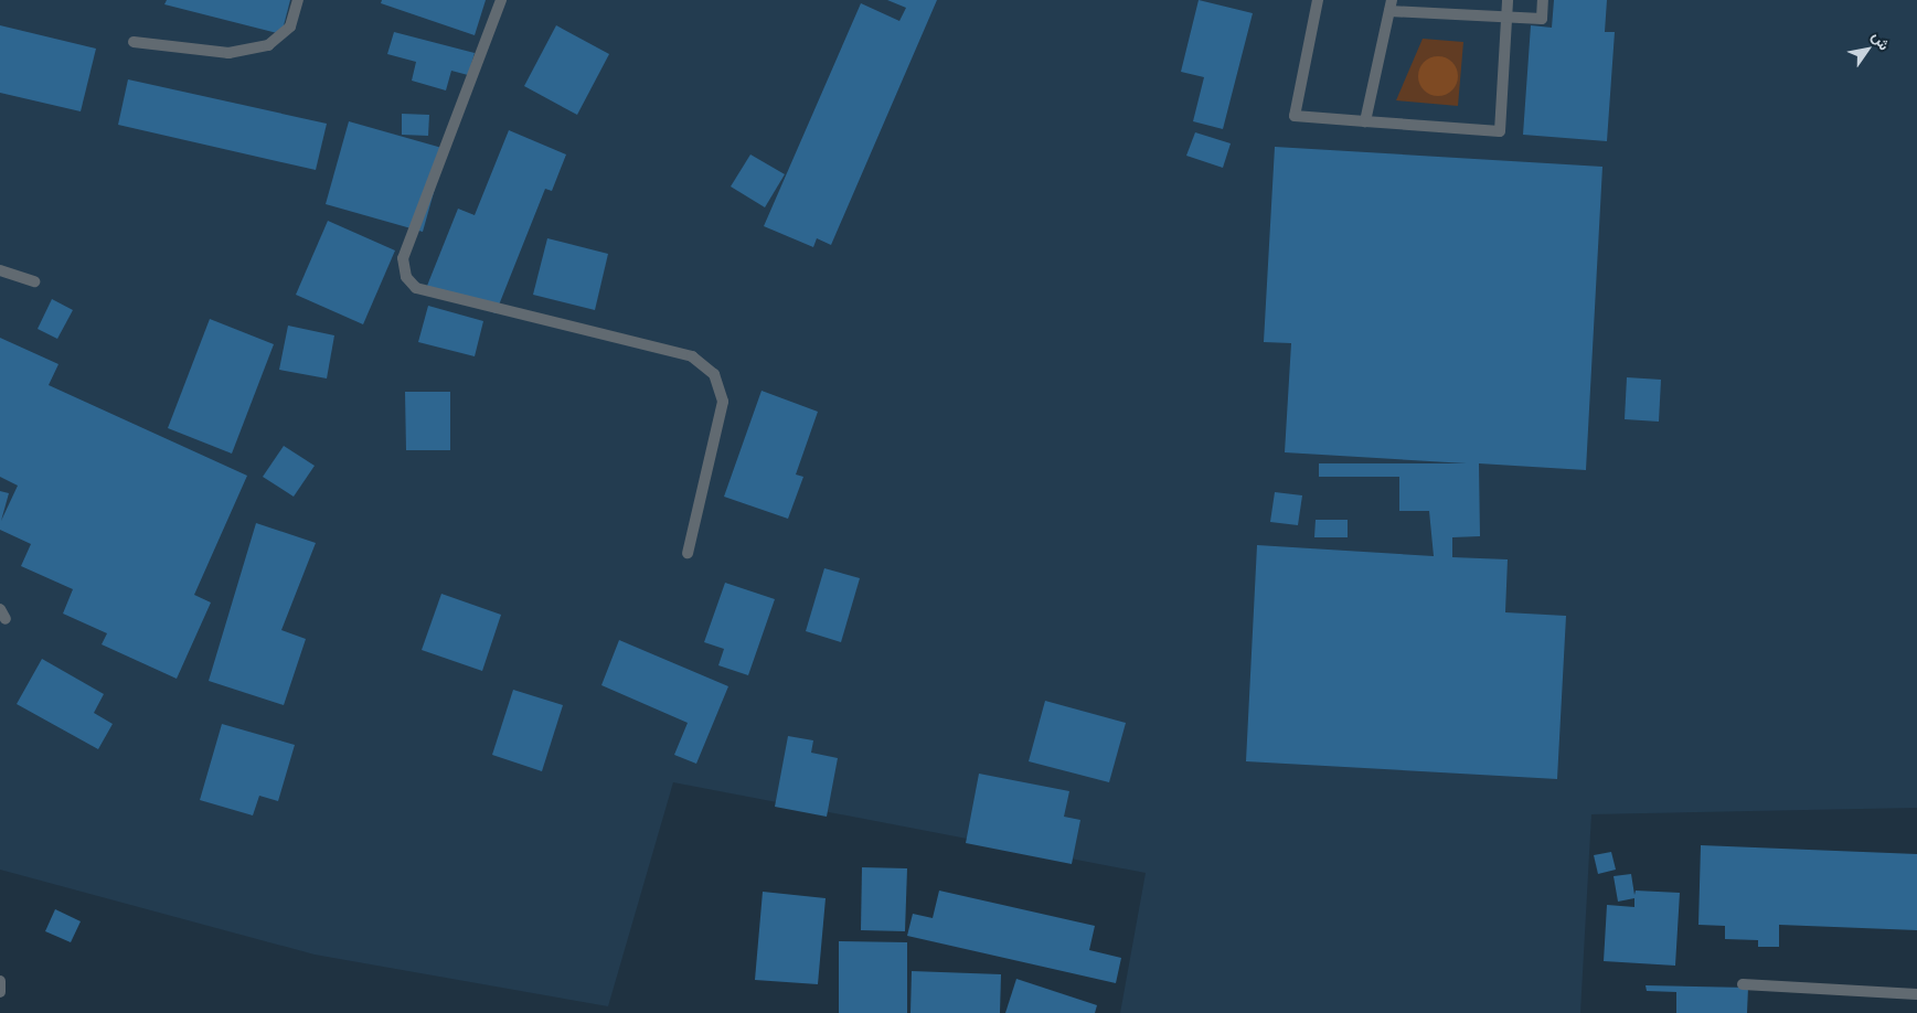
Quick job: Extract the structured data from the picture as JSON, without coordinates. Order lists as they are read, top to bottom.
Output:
{
  "north": "top right"
}
